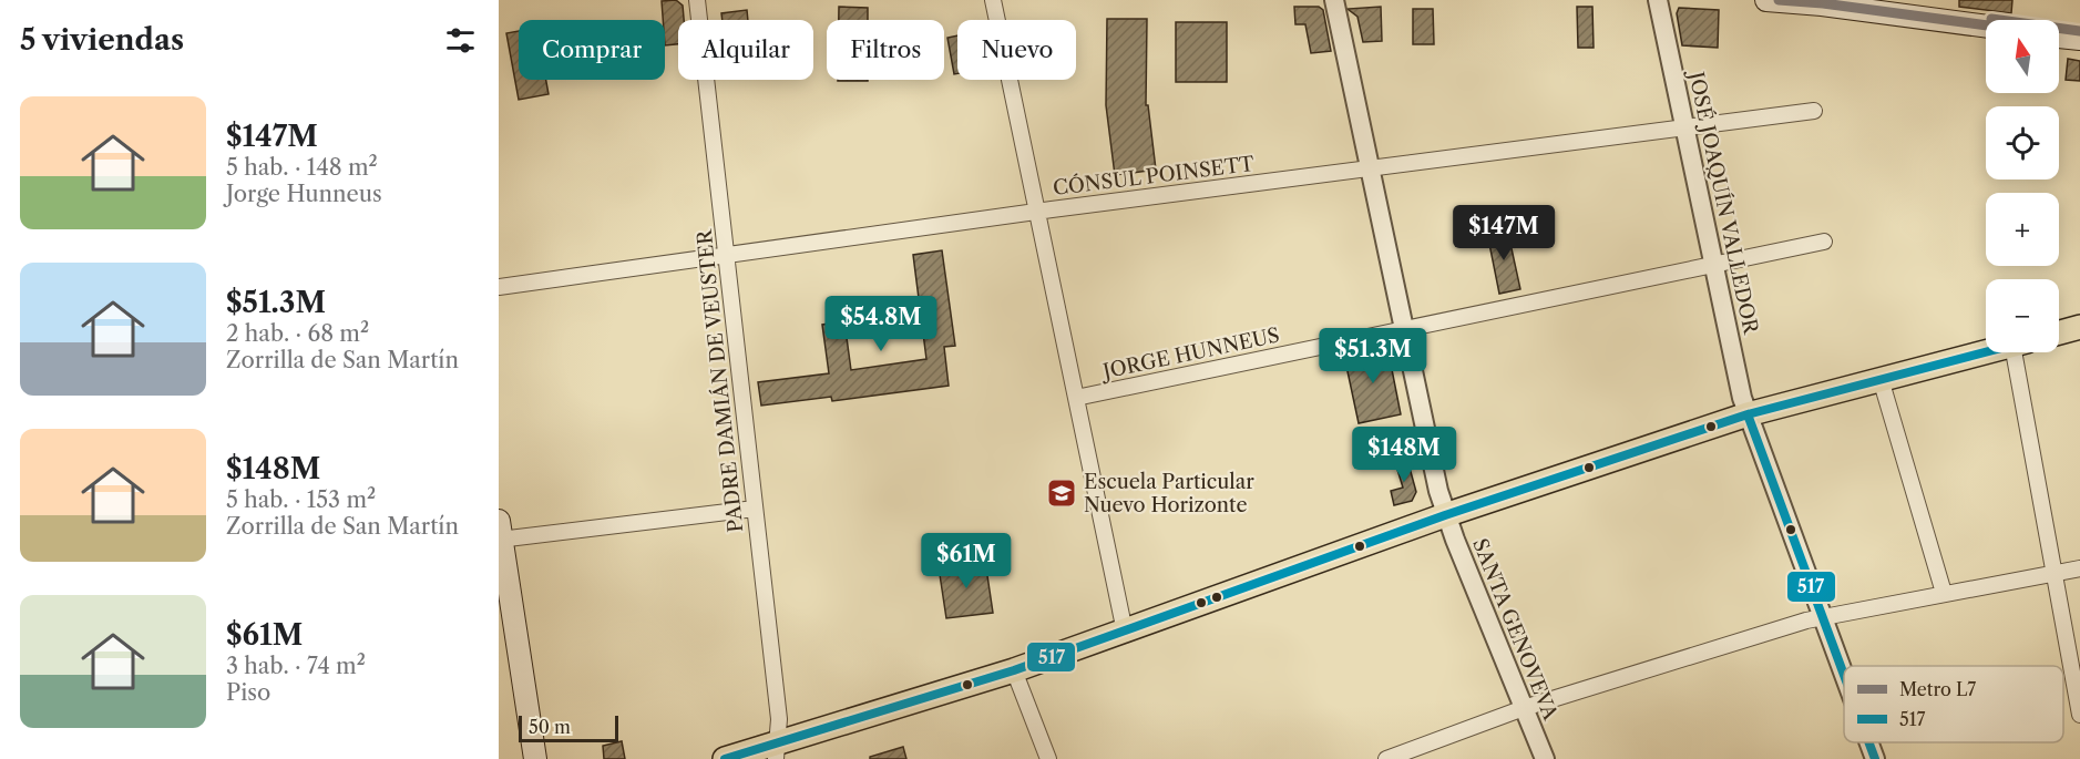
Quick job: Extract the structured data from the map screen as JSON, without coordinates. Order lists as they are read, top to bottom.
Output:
{
  "streets": {
    "street": [
      "CÓNSUL POINSETT",
      "JOSÉ JOAQUÍN VALLEDOR",
      "JORGE HUNNEUS",
      "PADRE DAMIÁN DE VEUSTER",
      "SANTA GENOVEVA"
    ]
  },
  "crossings": [
    ["CÓNSUL POINSETT", "JOSÉ JOAQUÍN VALLEDOR"],
    ["CÓNSUL POINSETT", "PADRE DAMIÁN DE VEUSTER"],
    ["CÓNSUL POINSETT", "SANTA GENOVEVA"],
    ["JOSÉ JOAQUÍN VALLEDOR", "JORGE HUNNEUS"],
    ["JORGE HUNNEUS", "SANTA GENOVEVA"]
  ],
  "places": {
    "school or university": ["Escuela Particular Nuevo Horizonte"]
  },
  "lines": ["metro line L7", "transit line 517"],
  "legend": ["Metro L7", "517"],
  "scale_bar": "50 m",
  "north": "top",
  "page": {
    "heading": "5 viviendas",
    "map_buttons": ["+", "−"],
    "chip": [
      "Comprar",
      "Alquilar",
      "Filtros",
      "Nuevo"
    ],
    "list": [
      {
        "name": "$147M",
        "note": "5 hab. · 148 m² · Jorge Hunneus"
      },
      {
        "name": "$51.3M",
        "note": "2 hab. · 68 m² · Zorrilla de San Martín"
      },
      {
        "name": "$148M",
        "note": "5 hab. · 153 m² · Zorrilla de San Martín"
      },
      {
        "name": "$61M",
        "note": "3 hab. · 74 m² · Piso"
      }
    ],
    "price": [
      "$147M",
      "$54.8M",
      "$51.3M",
      "$148M",
      "$61M"
    ],
    "scale": "50 m"
  }
}
